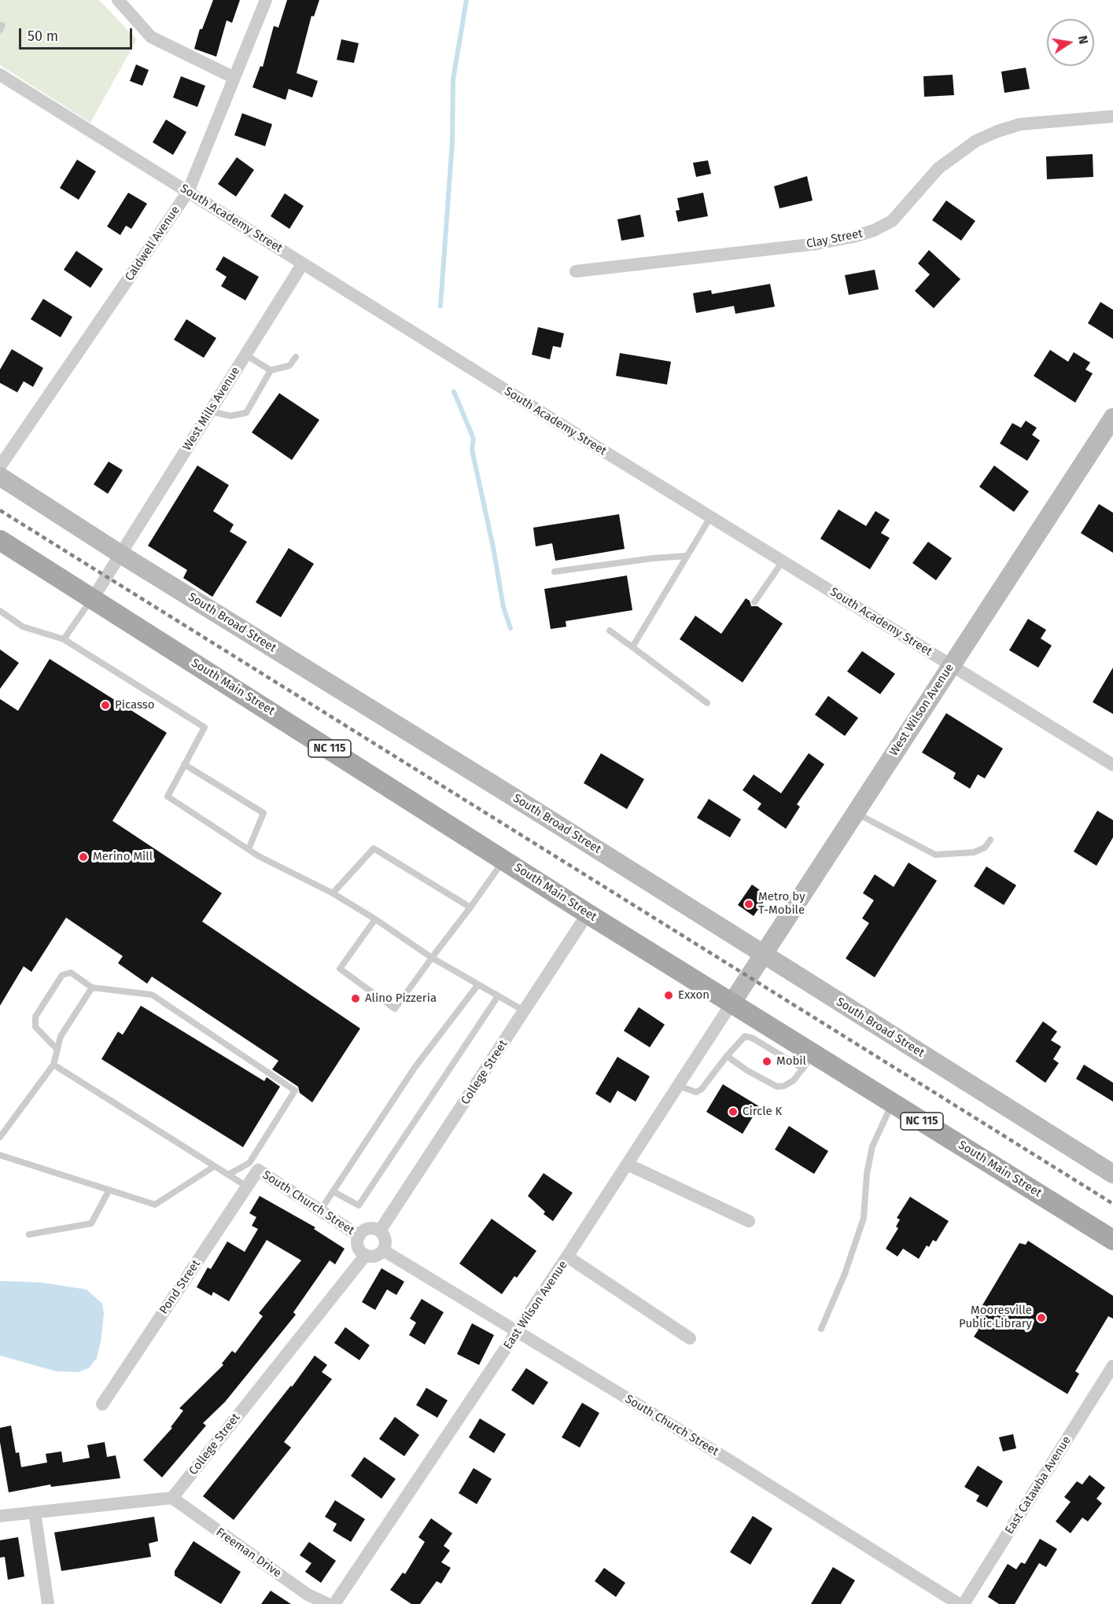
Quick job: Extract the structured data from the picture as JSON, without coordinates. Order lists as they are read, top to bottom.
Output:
{
  "streets": {
    "main road": ["South Main Street", "NC 115"],
    "street": [
      "South Academy Street",
      "Clay Street",
      "Caldwell Avenue",
      "West Mills Avenue",
      "South Broad Street",
      "West Wilson Avenue",
      "College Street",
      "South Church Street",
      "Pond Street",
      "East Wilson Avenue",
      "East Catawba Avenue",
      "Freeman Drive"
    ]
  },
  "crossings": [
    ["South Academy Street", "Caldwell Avenue"],
    ["South Academy Street", "West Mills Avenue"],
    ["South Academy Street", "West Wilson Avenue"],
    ["West Mills Avenue", "South Broad Street"],
    ["West Mills Avenue", "South Main Street"],
    ["South Broad Street", "West Wilson Avenue"],
    ["South Main Street", "West Wilson Avenue"],
    ["South Main Street", "College Street"],
    ["South Main Street", "East Wilson Avenue"],
    ["West Wilson Avenue", "East Wilson Avenue"],
    ["College Street", "South Church Street"],
    ["College Street", "Freeman Drive"],
    ["South Church Street", "Pond Street"],
    ["South Church Street", "East Wilson Avenue"]
  ],
  "places": [
    "Picasso",
    "Merino Mill",
    "Metro by T-Mobile",
    "Exxon",
    "Alino Pizzeria",
    "Mobil",
    "Circle K",
    "Mooresville Public Library"
  ],
  "scale_bar": "50 m",
  "north": "right"
}
